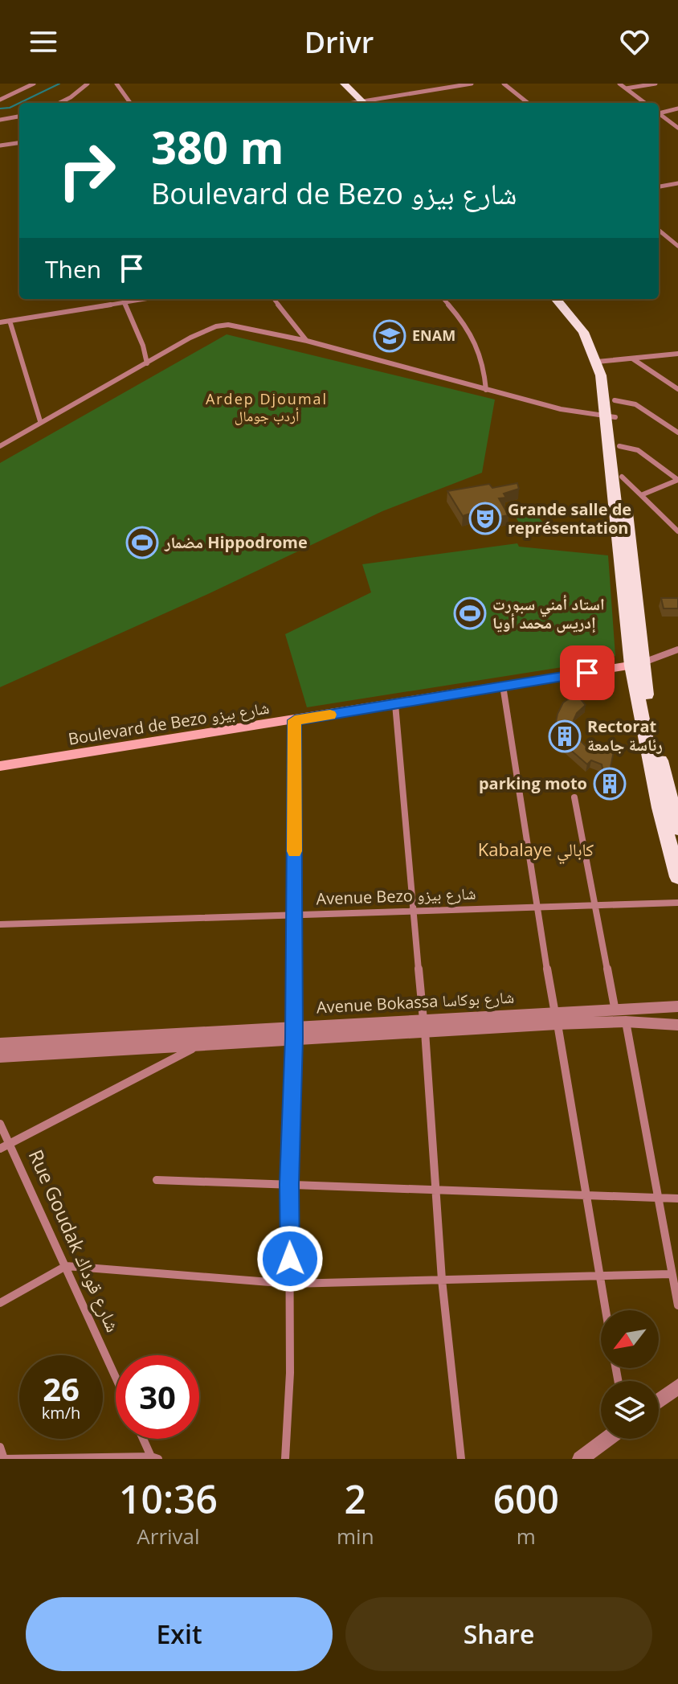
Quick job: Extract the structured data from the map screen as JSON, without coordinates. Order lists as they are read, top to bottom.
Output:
{
  "streets": {
    "main road": ["Boulevard de Bezo شارع بيزو"],
    "street": ["Avenue Bezo شارع بيزو", "Avenue Bokassa شارع بوكاسا", "Rue Goudak شارع قوداك"]
  },
  "districts": ["Ardep Djoumal أردب جومال", "Kabalaye كابالي"],
  "places": {
    "school or university": ["ENAM"],
    "theatre": ["Grande salle de représentation"],
    "sports": ["مضمار Hippodrome", "استاد أمني سبورت إدريس محمد أويا"],
    "building": ["Rectorat رئاسة جامعة", "parking moto"]
  },
  "north": "bottom left",
  "page": {
    "header": "Drivr",
    "turn": ["380 m", "Boulevard de Bezo شارع بيزو"],
    "then": "Then",
    "speed": "26 km/h",
    "limit": "30",
    "eta": [
      "10:36",
      "Arrival",
      "2",
      "min",
      "600",
      "m"
    ],
    "buttons": ["Exit", "Share"]
  }
}
